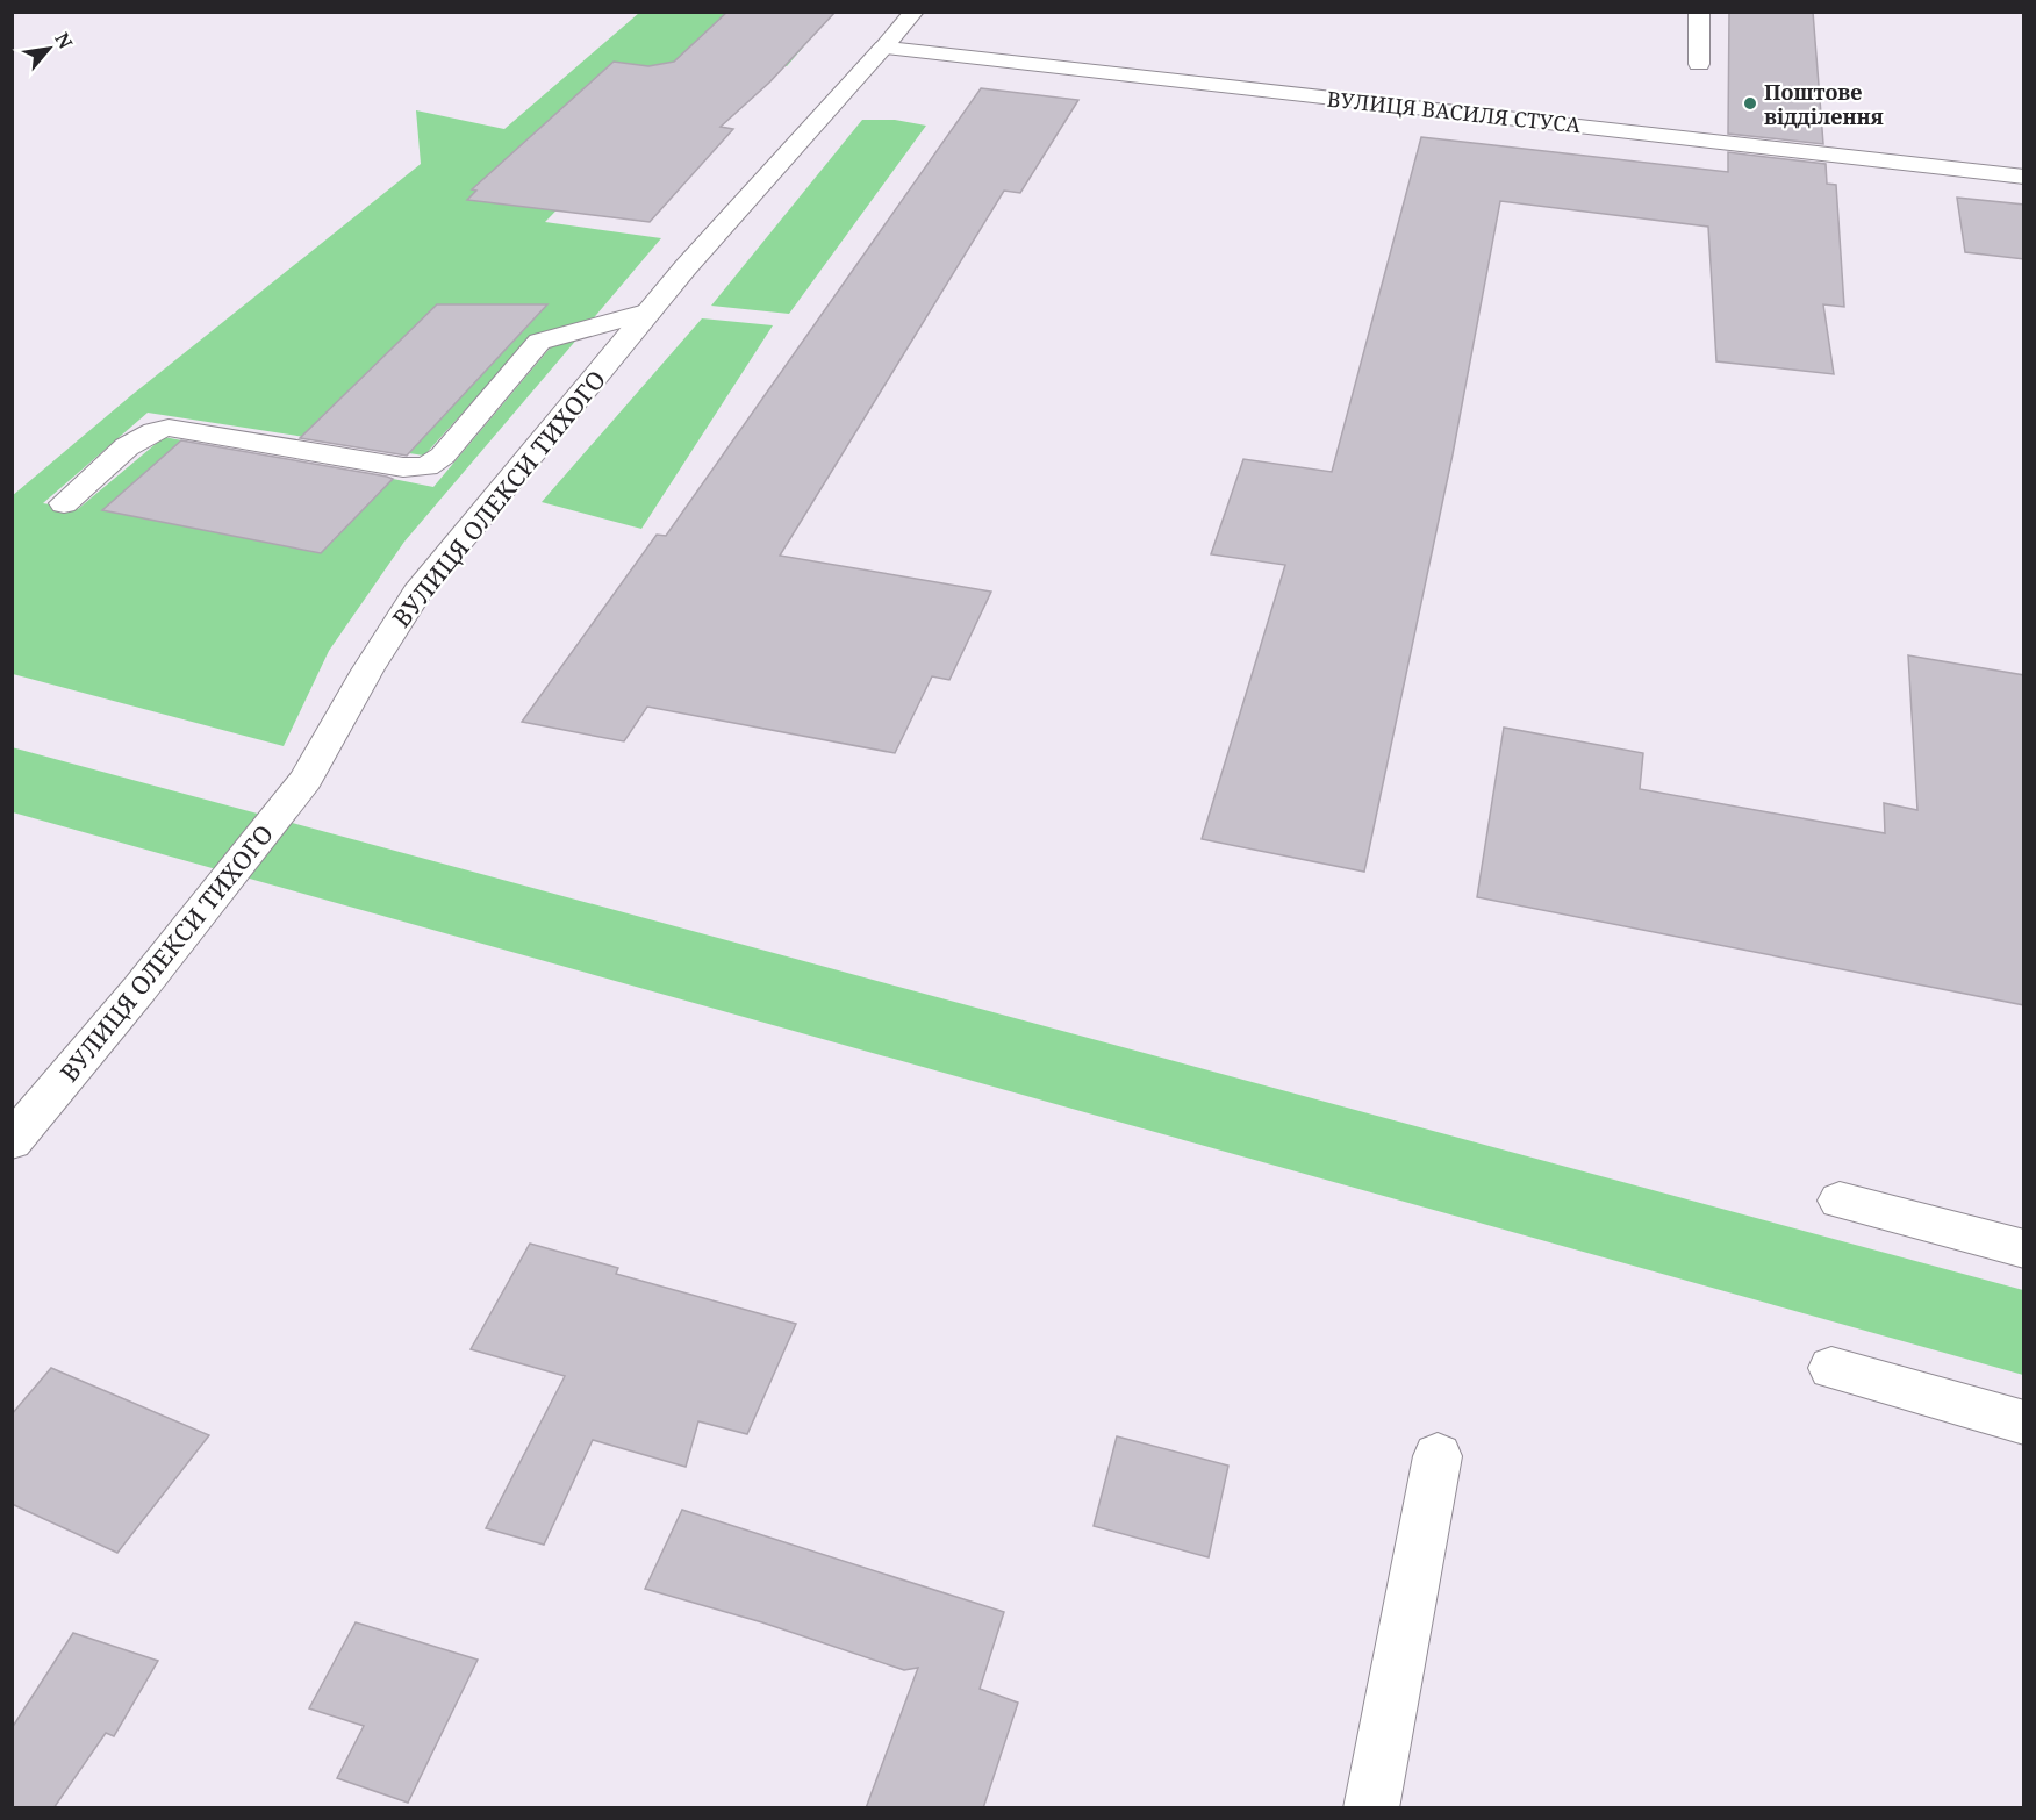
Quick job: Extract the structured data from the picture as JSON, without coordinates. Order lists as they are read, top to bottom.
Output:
{
  "streets": {
    "street": ["ВУЛИЦЯ ВАСИЛЯ СТУСА", "ВУЛИЦЯ ОЛЕКСИ ТИХОГО"]
  },
  "crossings": [
    ["ВУЛИЦЯ ВАСИЛЯ СТУСА", "ВУЛИЦЯ ОЛЕКСИ ТИХОГО"]
  ],
  "places": ["Поштове відділення"],
  "north": "top right"
}
